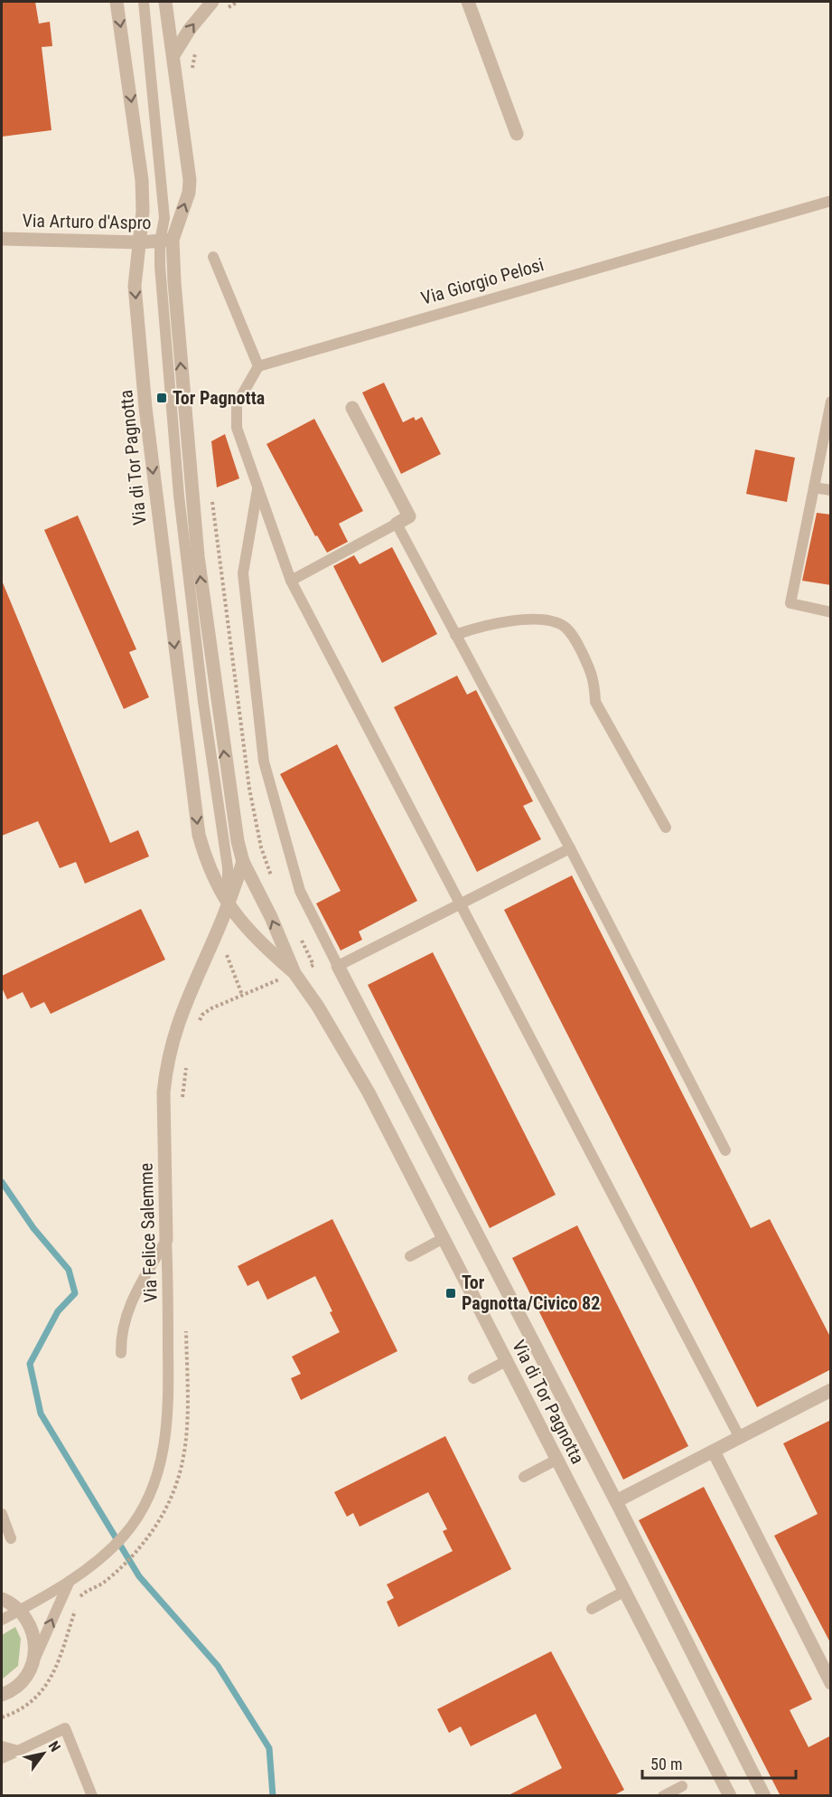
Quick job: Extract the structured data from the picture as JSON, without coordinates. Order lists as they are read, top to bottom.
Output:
{
  "streets": {
    "street": ["Via Arturo d'Aspro", "Via di Tor Pagnotta", "Via Felice Salemme"],
    "lane": ["Via Giorgio Pelosi"]
  },
  "crossings": [
    ["Via Arturo d'Aspro", "Via di Tor Pagnotta"],
    ["Via di Tor Pagnotta", "Via Felice Salemme"]
  ],
  "places": {
    "transit": ["Tor Pagnotta", "Tor Pagnotta/Civico 82"]
  },
  "scale_bar": "50 m",
  "north": "top right"
}
